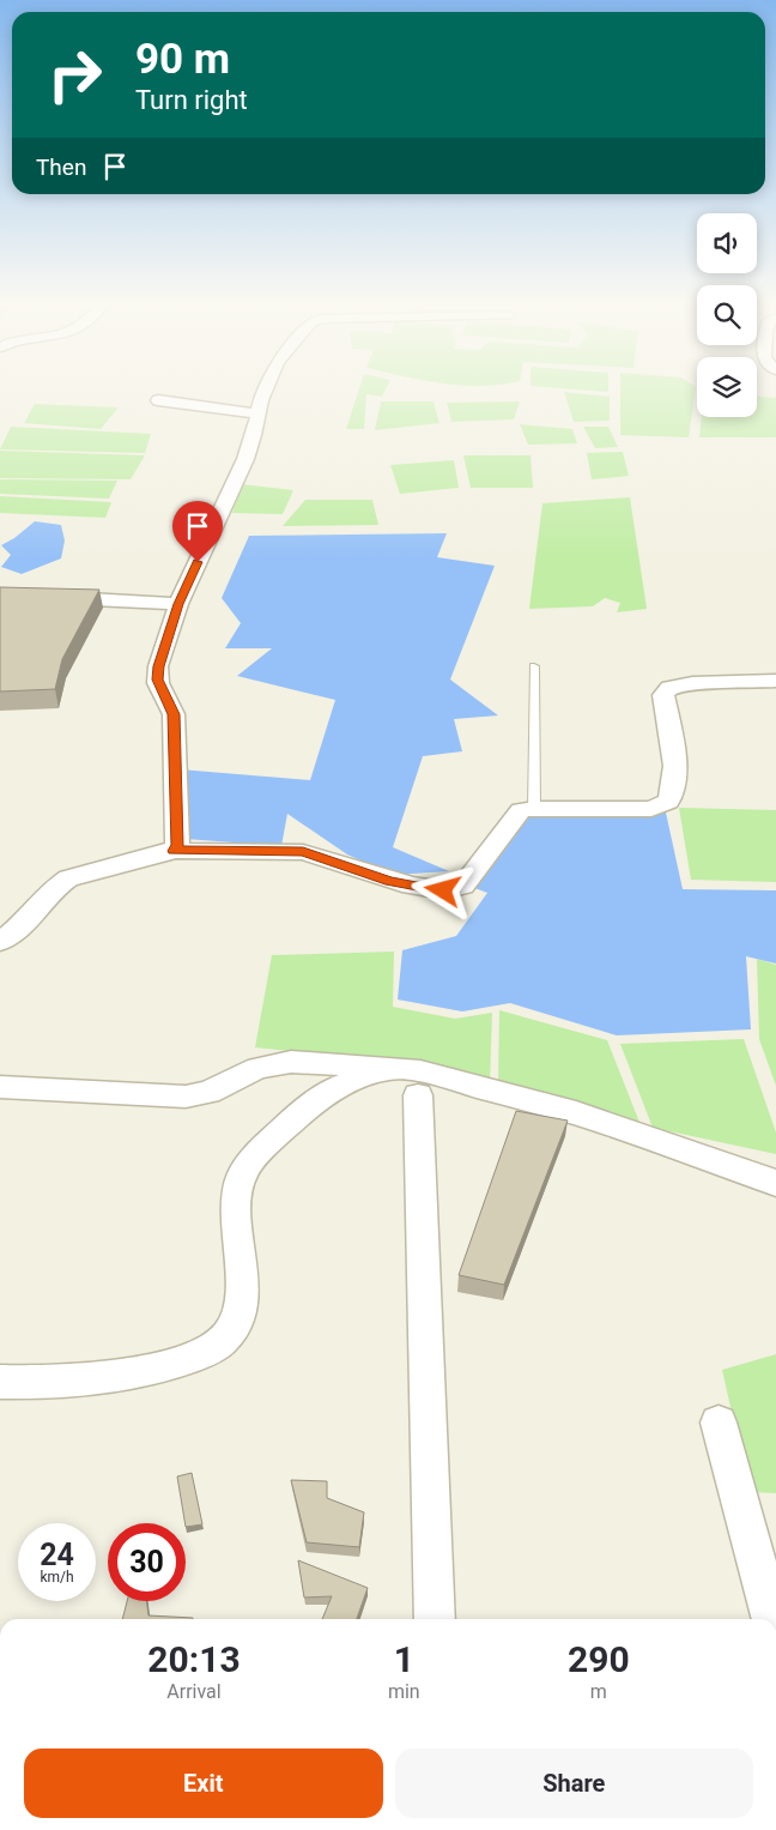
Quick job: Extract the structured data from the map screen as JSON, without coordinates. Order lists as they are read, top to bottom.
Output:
{
  "page": {
    "turn": ["90 m", "Turn right"],
    "then": "Then",
    "speed": "24 km/h",
    "limit": "30",
    "eta": [
      "20:13",
      "Arrival",
      "1",
      "min",
      "290",
      "m"
    ],
    "buttons": ["Exit", "Share"]
  }
}
